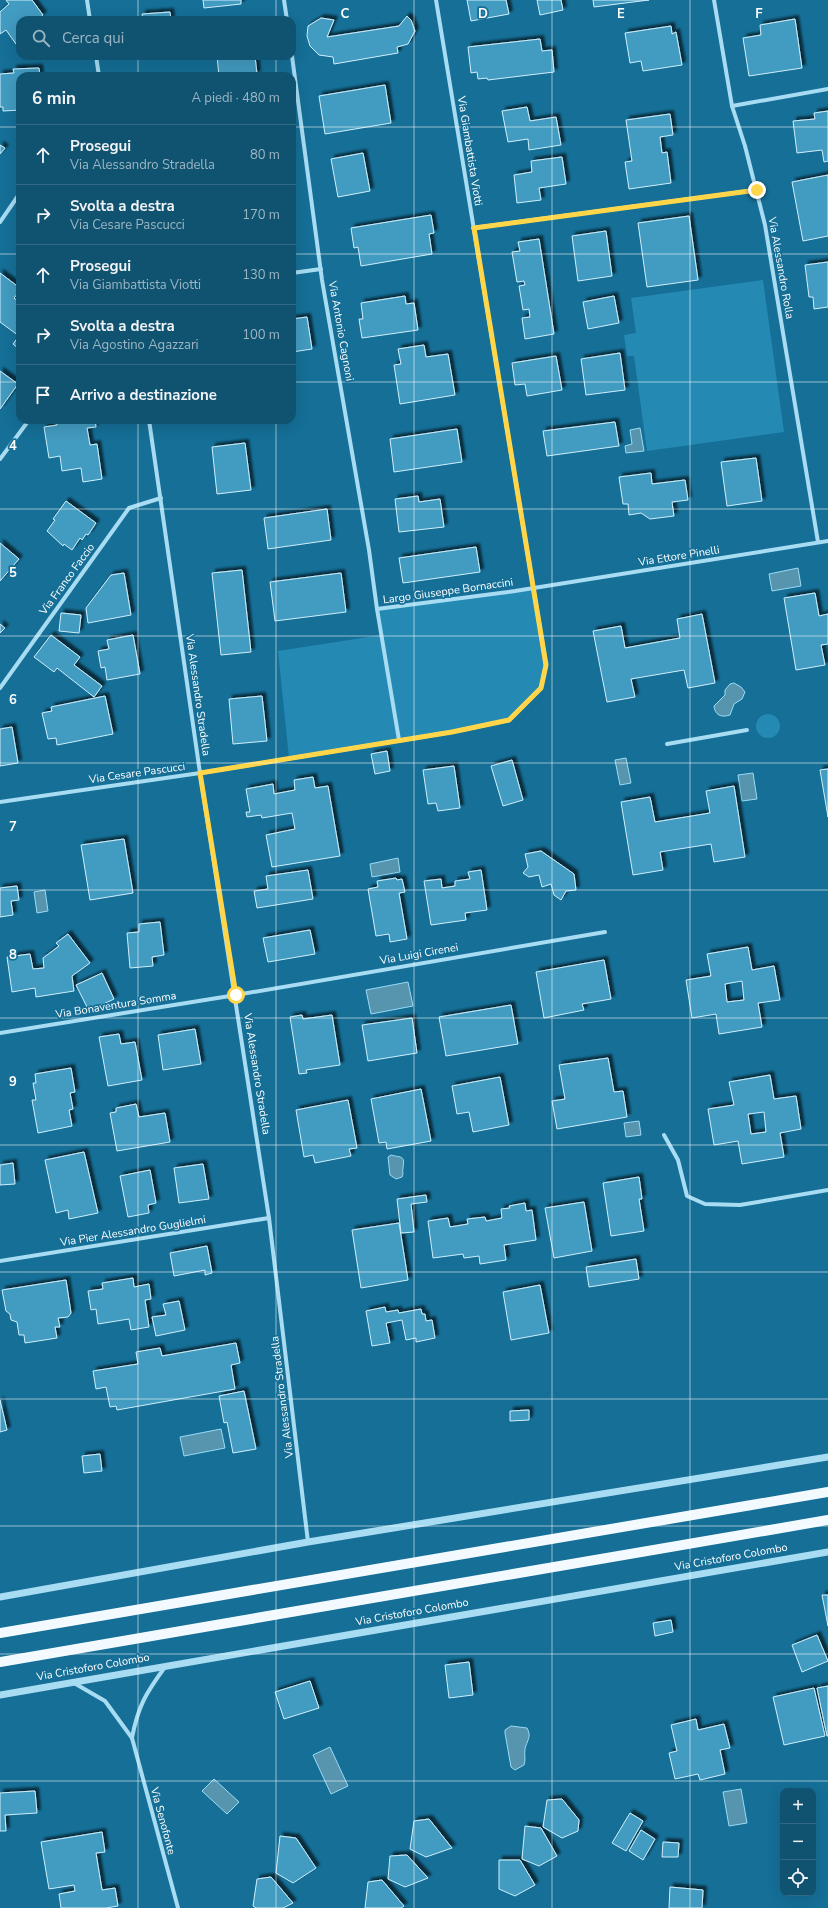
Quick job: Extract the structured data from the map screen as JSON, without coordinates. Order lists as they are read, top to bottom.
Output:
{
  "streets": {
    "main road": ["Via Cristoforo Colombo"],
    "street": [
      "Via Giambattista Viotti",
      "Via Alessandro Rolla",
      "Via Antonio Cagnoni",
      "Via Ettore Pinelli",
      "Via Franco Faccio",
      "Largo Giuseppe Bornaccini",
      "Via Alessandro Stradella",
      "Via Cesare Pascucci",
      "Via Luigi Cirenei",
      "Via Bonaventura Somma",
      "Via Pier Alessandro Guglielmi",
      "Via Senofonte"
    ]
  },
  "crossings": [
    ["Via Giambattista Viotti", "Via Ettore Pinelli"],
    ["Via Giambattista Viotti", "Largo Giuseppe Bornaccini"],
    ["Via Giambattista Viotti", "Via Cesare Pascucci"],
    ["Via Alessandro Rolla", "Via Ettore Pinelli"],
    ["Via Antonio Cagnoni", "Largo Giuseppe Bornaccini"],
    ["Via Ettore Pinelli", "Largo Giuseppe Bornaccini"],
    ["Via Ettore Pinelli", "Via Cesare Pascucci"],
    ["Via Franco Faccio", "Via Alessandro Stradella"],
    ["Largo Giuseppe Bornaccini", "Via Cesare Pascucci"],
    ["Via Alessandro Stradella", "Via Cesare Pascucci"],
    ["Via Alessandro Stradella", "Via Luigi Cirenei"],
    ["Via Alessandro Stradella", "Via Bonaventura Somma"],
    ["Via Alessandro Stradella", "Via Pier Alessandro Guglielmi"],
    ["Via Luigi Cirenei", "Via Bonaventura Somma"]
  ],
  "page": {
    "search": "Cerca qui",
    "heading": ["6 min", "A piedi · 480 m"],
    "list": [
      ["Prosegui", "Via Alessandro Stradella", "80 m"],
      ["Svolta a destra", "Via Cesare Pascucci", "170 m"],
      ["Prosegui", "Via Giambattista Viotti", "130 m"],
      ["Svolta a destra", "Via Agostino Agazzari", "100 m"],
      "Arrivo a destinazione"
    ],
    "map_buttons": ["+", "−"]
  },
  "grid": {
    "columns": [
      "C",
      "D",
      "E",
      "F"
    ],
    "rows": [
      "4",
      "5",
      "6",
      "7",
      "8",
      "9"
    ]
  }
}
